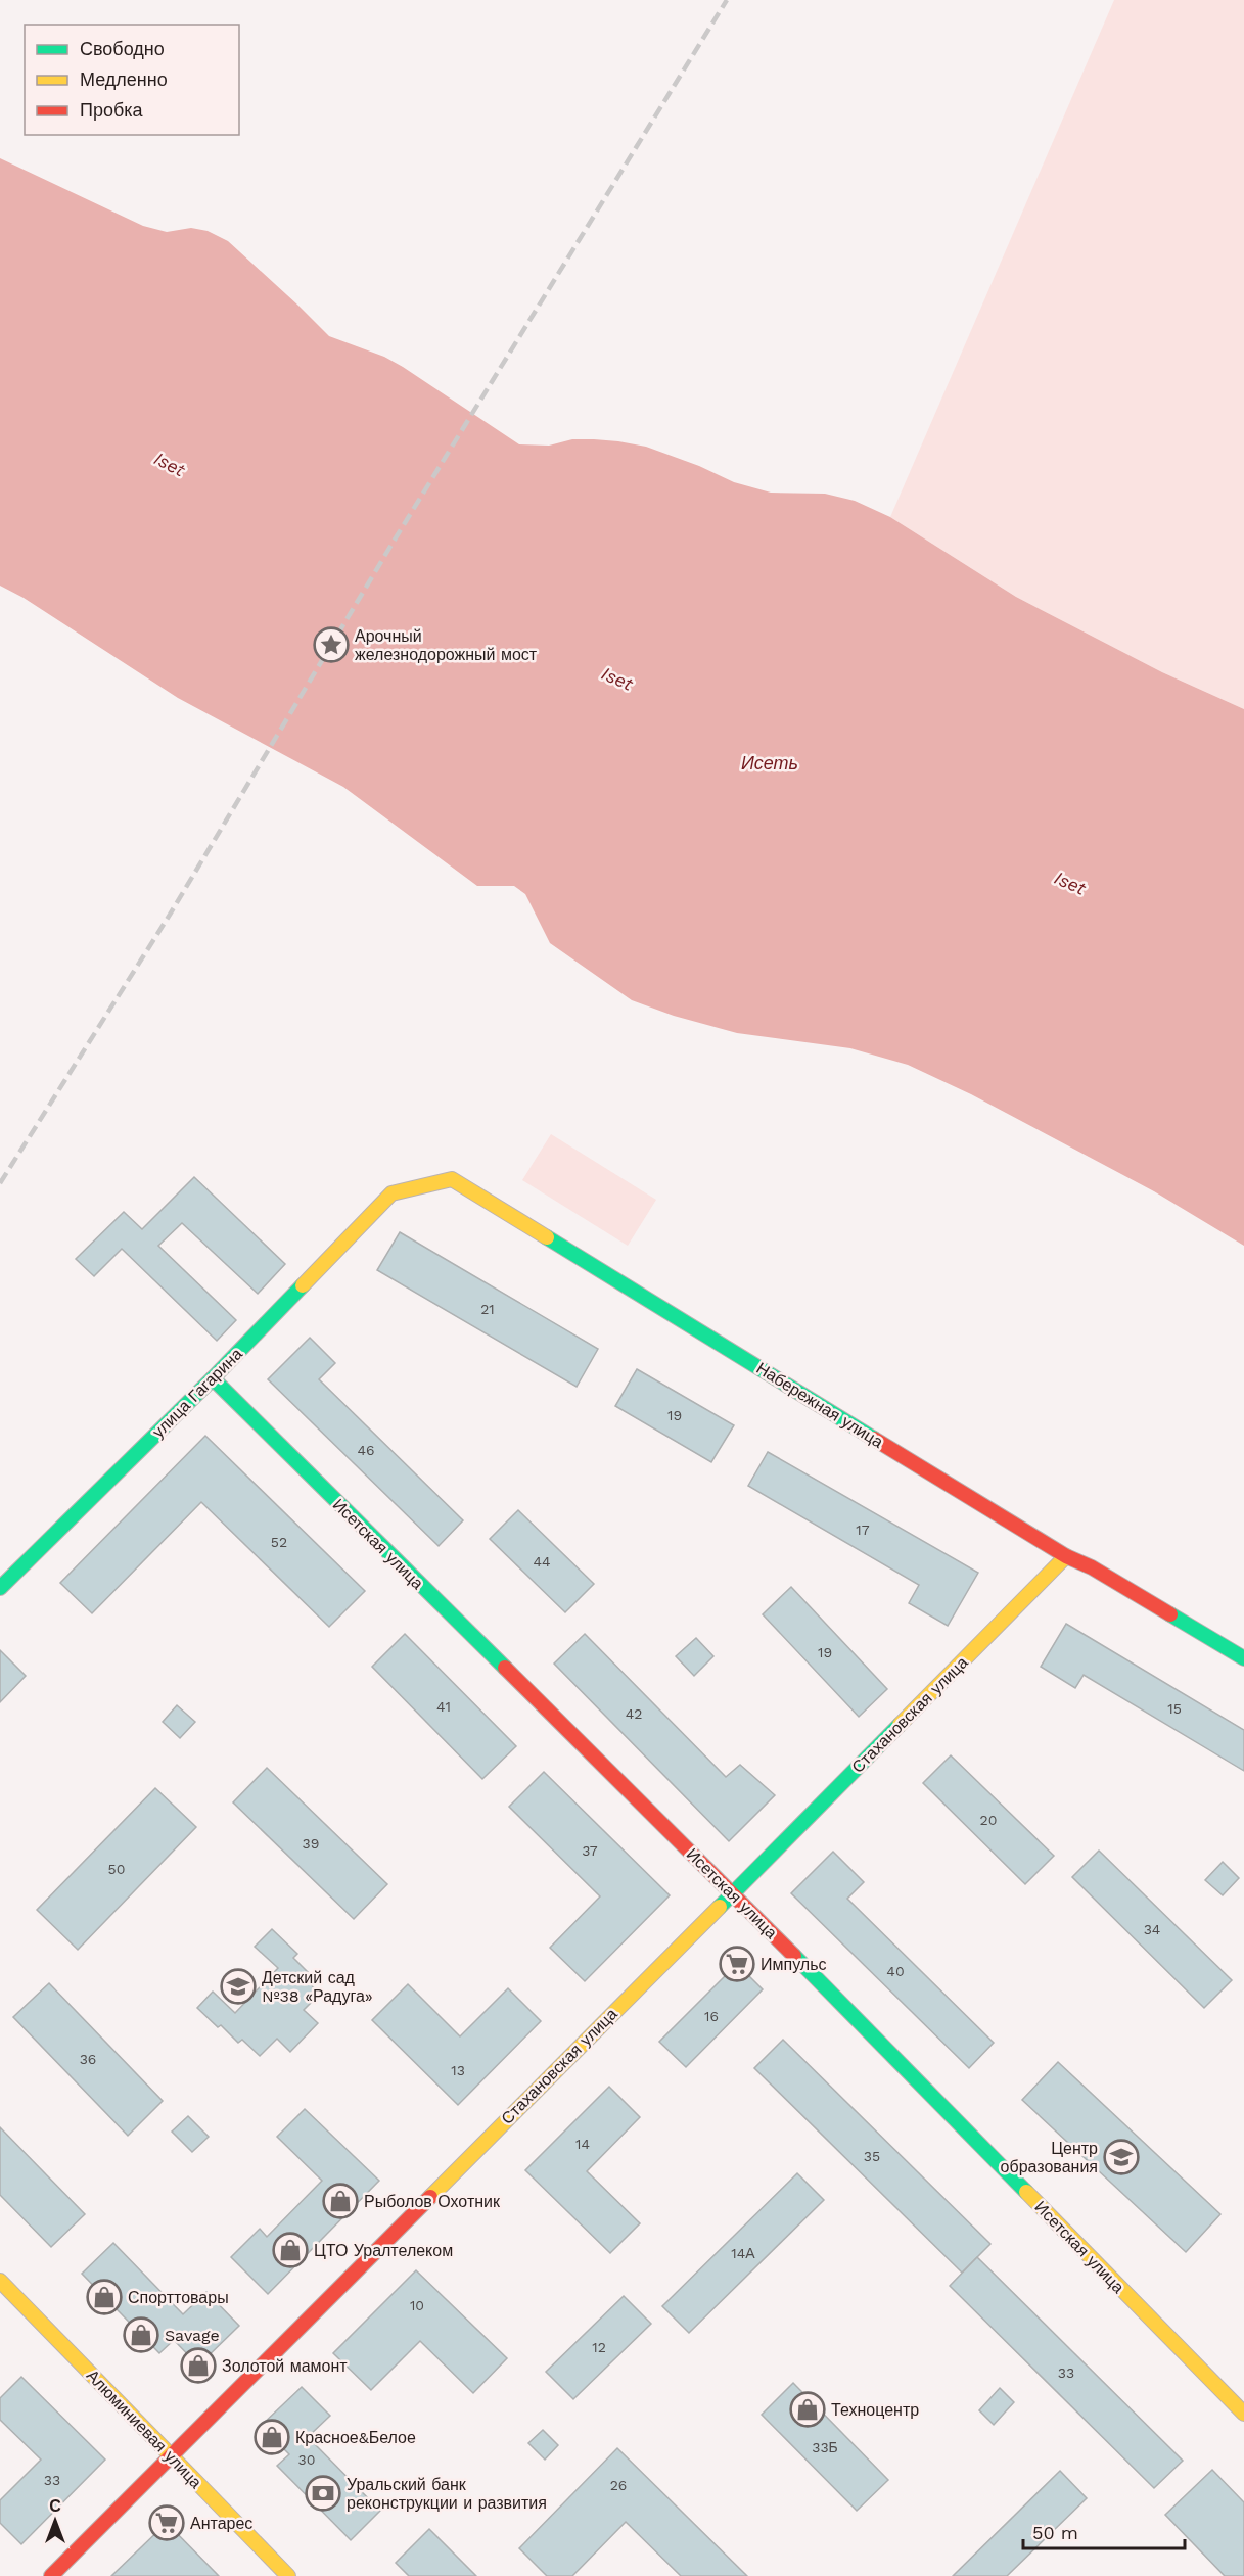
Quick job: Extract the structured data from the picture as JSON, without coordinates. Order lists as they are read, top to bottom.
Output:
{
  "streets": {
    "street": [
      "улица Гагарина",
      "Набережная улица",
      "Исетская улица",
      "Стахановская улица",
      "Алюминиевая улица"
    ]
  },
  "crossings": [
    ["улица Гагарина", "Набережная улица"],
    ["улица Гагарина", "Исетская улица"],
    ["Набережная улица", "Стахановская улица"],
    ["Исетская улица", "Стахановская улица"],
    ["Стахановская улица", "Алюминиевая улица"]
  ],
  "water": ["Iset", "Исеть"],
  "places": {
    "place": ["Арочный железнодорожный мост"],
    "supermarket": ["Импульс", "Антарес"],
    "school or university": ["Детский сад №38 «Радуга»", "Центр образования"],
    "shop": [
      "Рыболов Охотник",
      "ЦТО Уралтелеком",
      "Спорттовары",
      "Savage",
      "Золотой мамонт",
      "Техноцентр",
      "Красное&Белое"
    ],
    "bank": ["Уральский банк реконструкции и развития"]
  },
  "house_numbers": [
    "21",
    "19",
    "46",
    "17",
    "52",
    "44",
    "19",
    "41",
    "15",
    "42",
    "20",
    "39",
    "37",
    "50",
    "34",
    "40",
    "16",
    "36",
    "13",
    "14",
    "35",
    "14А",
    "10",
    "12",
    "33",
    "33Б",
    "30",
    "33",
    "26"
  ],
  "legend": ["Свободно", "Медленно", "Пробка"],
  "scale_bar": "50 m",
  "north": "top"
}
